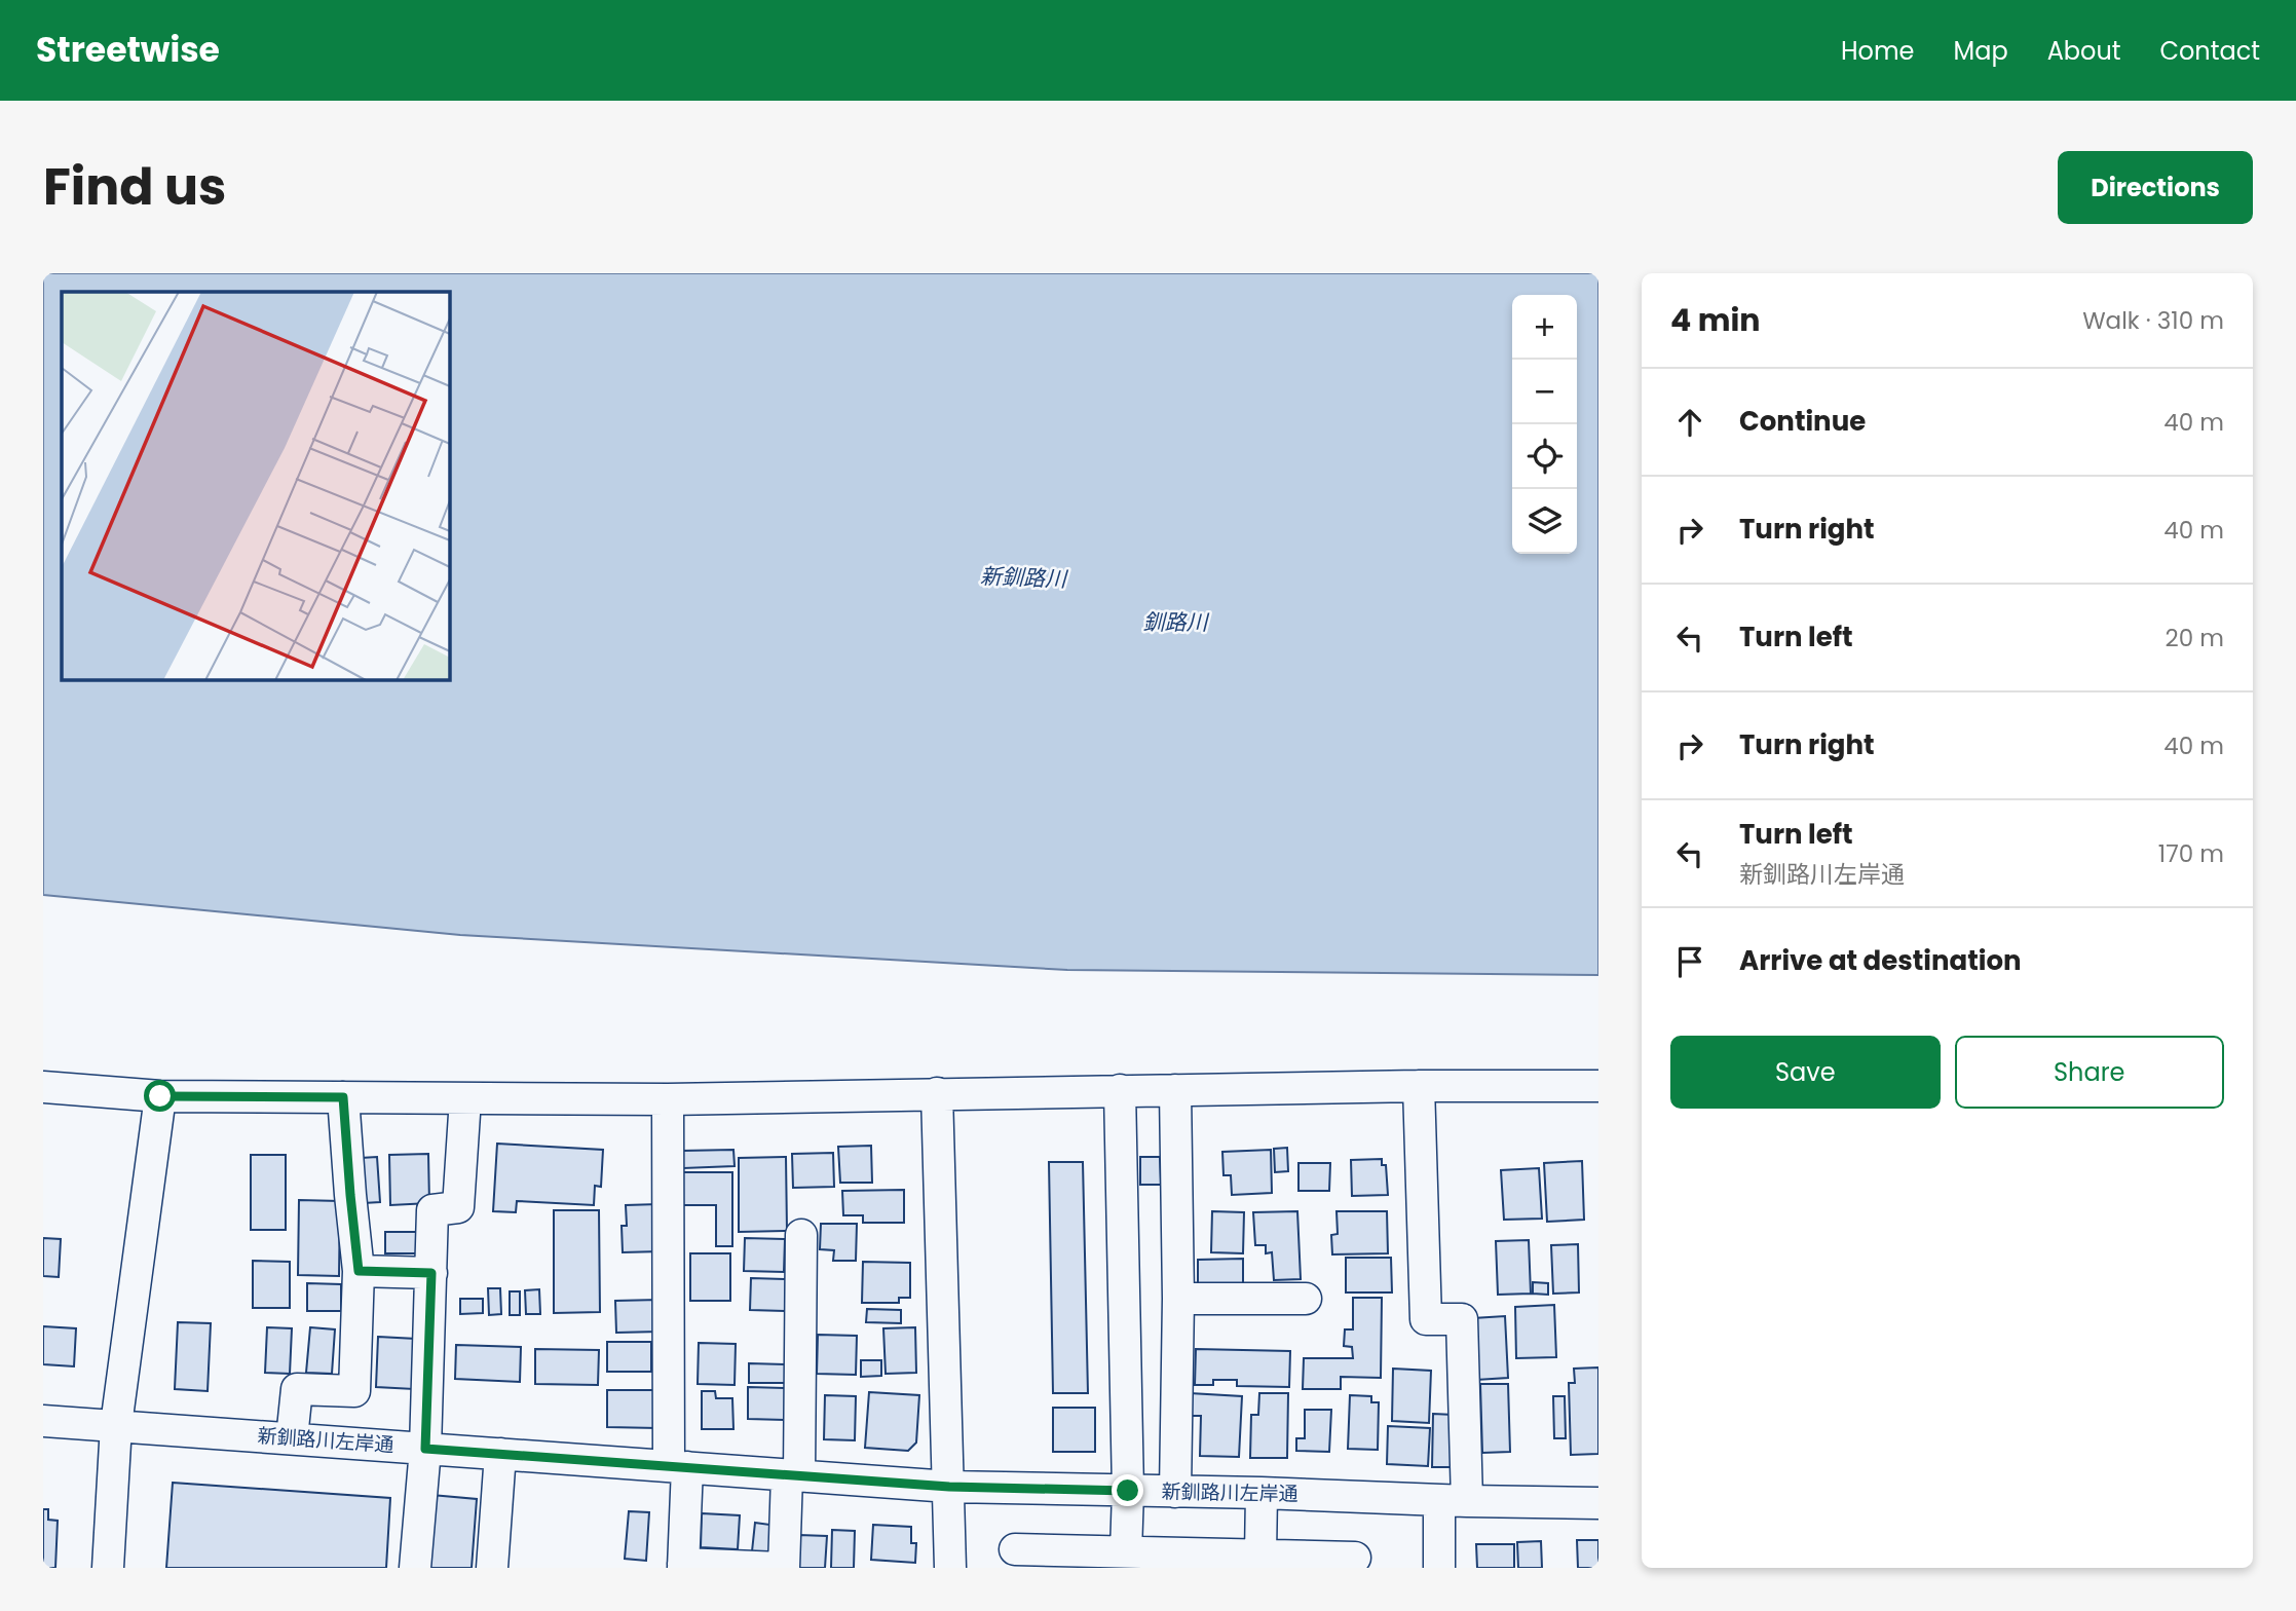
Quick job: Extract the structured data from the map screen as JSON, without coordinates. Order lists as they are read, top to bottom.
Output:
{
  "streets": {
    "street": ["新釧路川左岸通"]
  },
  "water": ["新釧路川", "釧路川"],
  "page": {
    "header": "Streetwise",
    "nav": [
      "Home",
      "Map",
      "About",
      "Contact"
    ],
    "title": "Find us",
    "buttons": [
      "Directions",
      ["Save", "Share"]
    ],
    "heading": ["4 min", "Walk · 310 m"],
    "map_buttons": ["+", "−"],
    "list": [
      ["Continue", "40 m"],
      ["Turn right", "40 m"],
      ["Turn left", "20 m"],
      ["Turn right", "40 m"],
      ["Turn left", "新釧路川左岸通", "170 m"],
      "Arrive at destination"
    ]
  }
}
